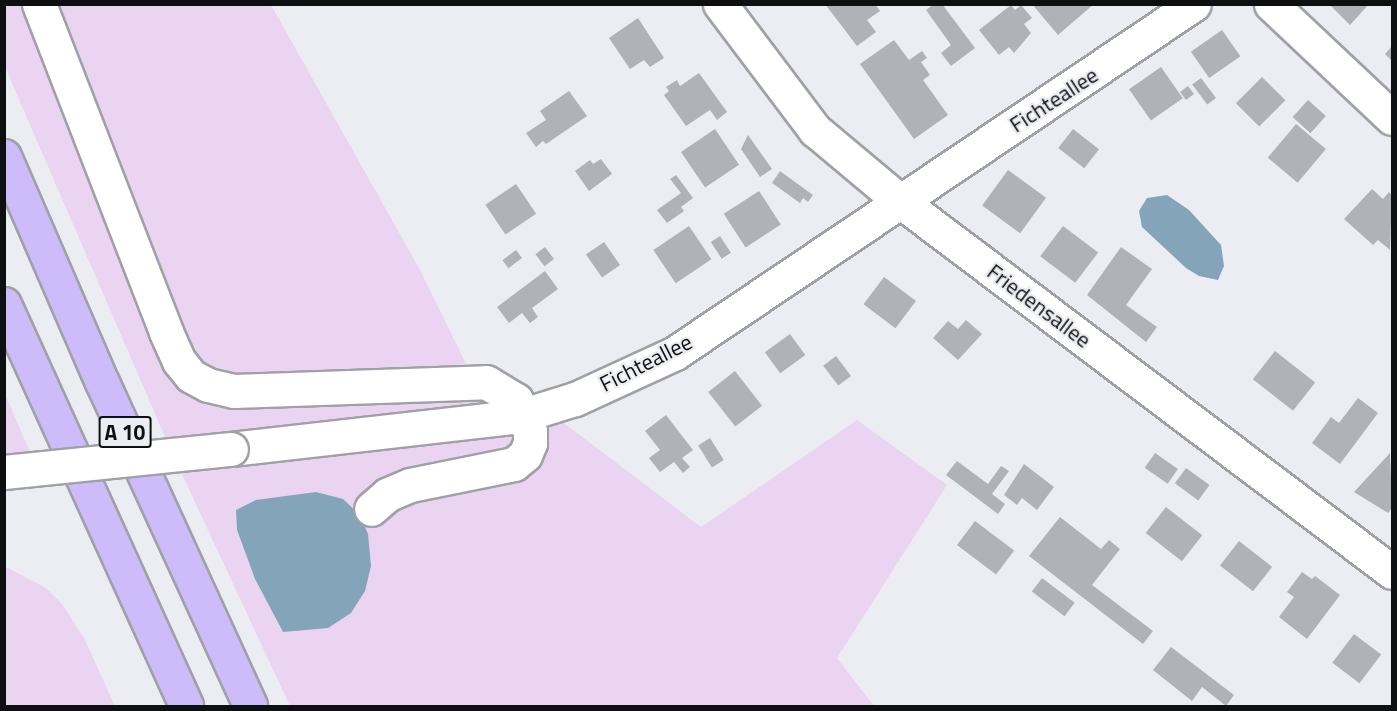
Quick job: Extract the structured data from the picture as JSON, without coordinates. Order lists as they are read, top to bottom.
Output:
{
  "streets": {
    "highway": ["A 10"],
    "street": ["Fichteallee", "Friedensallee"]
  },
  "crossings": [
    ["Fichteallee", "Friedensallee"]
  ]
}
